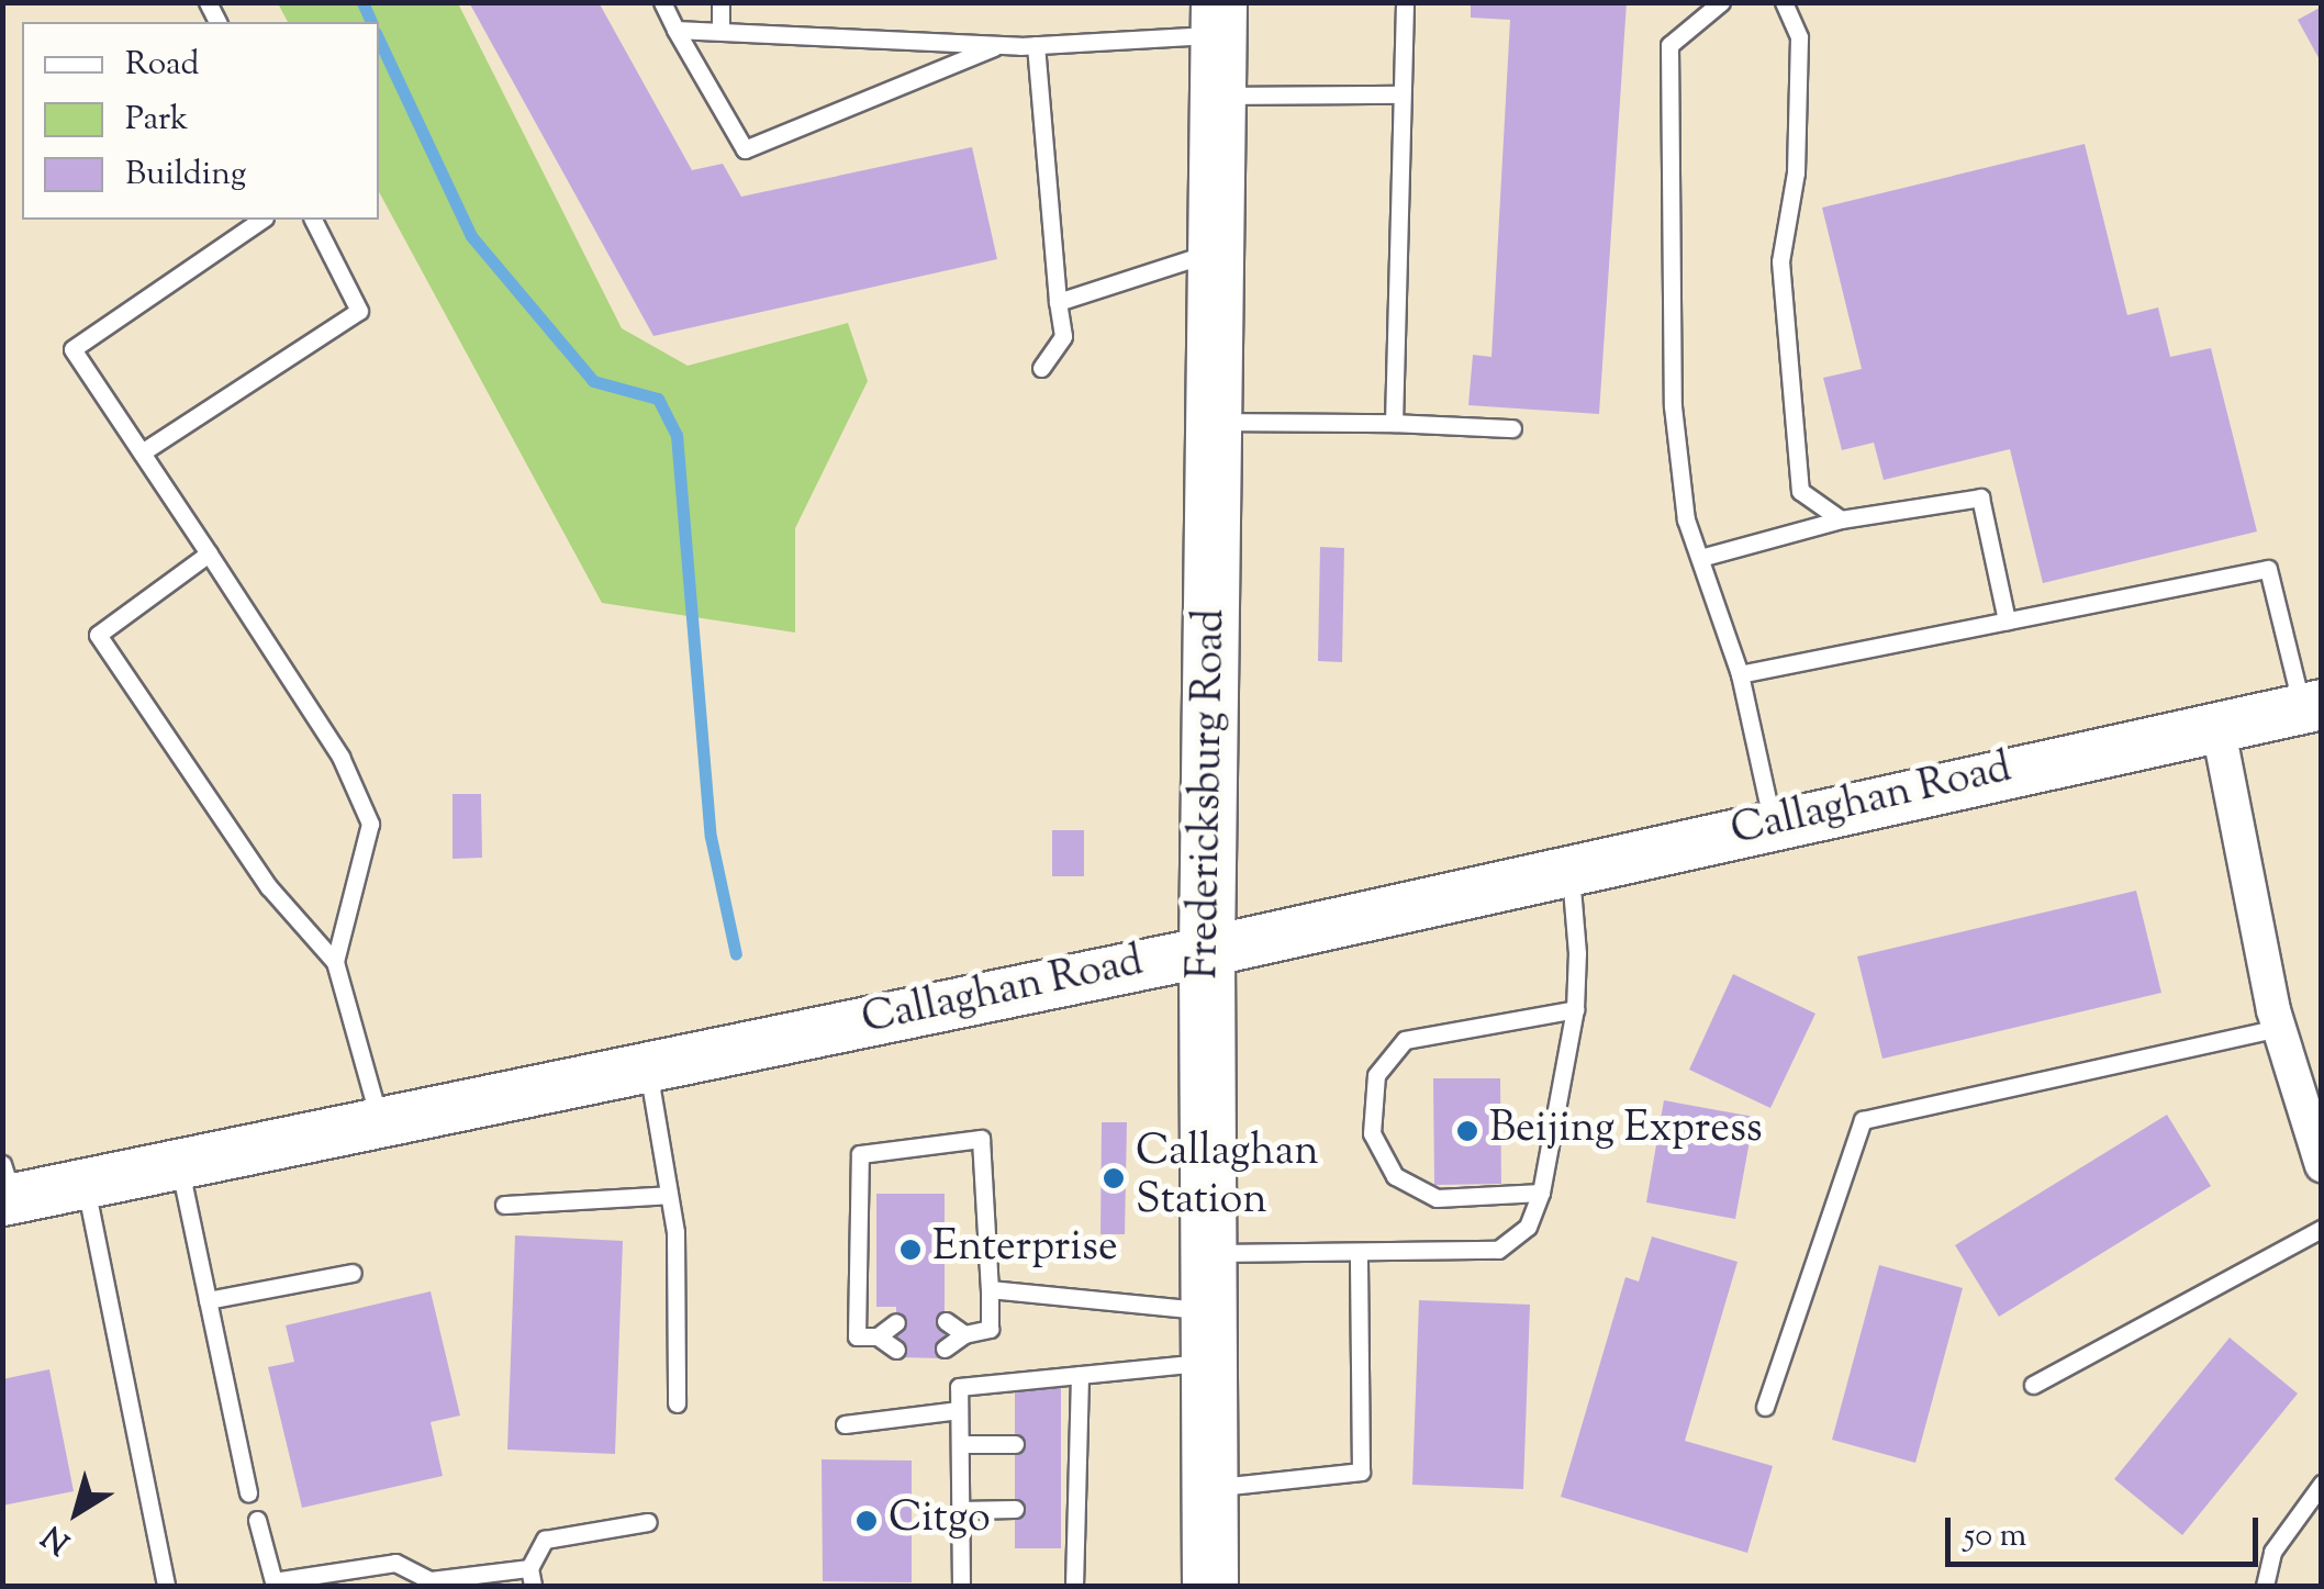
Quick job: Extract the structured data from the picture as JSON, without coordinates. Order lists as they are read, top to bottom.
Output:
{
  "streets": {
    "main road": ["Fredericksburg Road", "Callaghan Road"]
  },
  "crossings": [
    ["Fredericksburg Road", "Callaghan Road"]
  ],
  "places": [
    "Beijing Express",
    "Callaghan Station",
    "Enterprise",
    "Citgo"
  ],
  "legend": ["Road", "Park", "Building"],
  "scale_bar": "50 m",
  "north": "bottom left"
}
